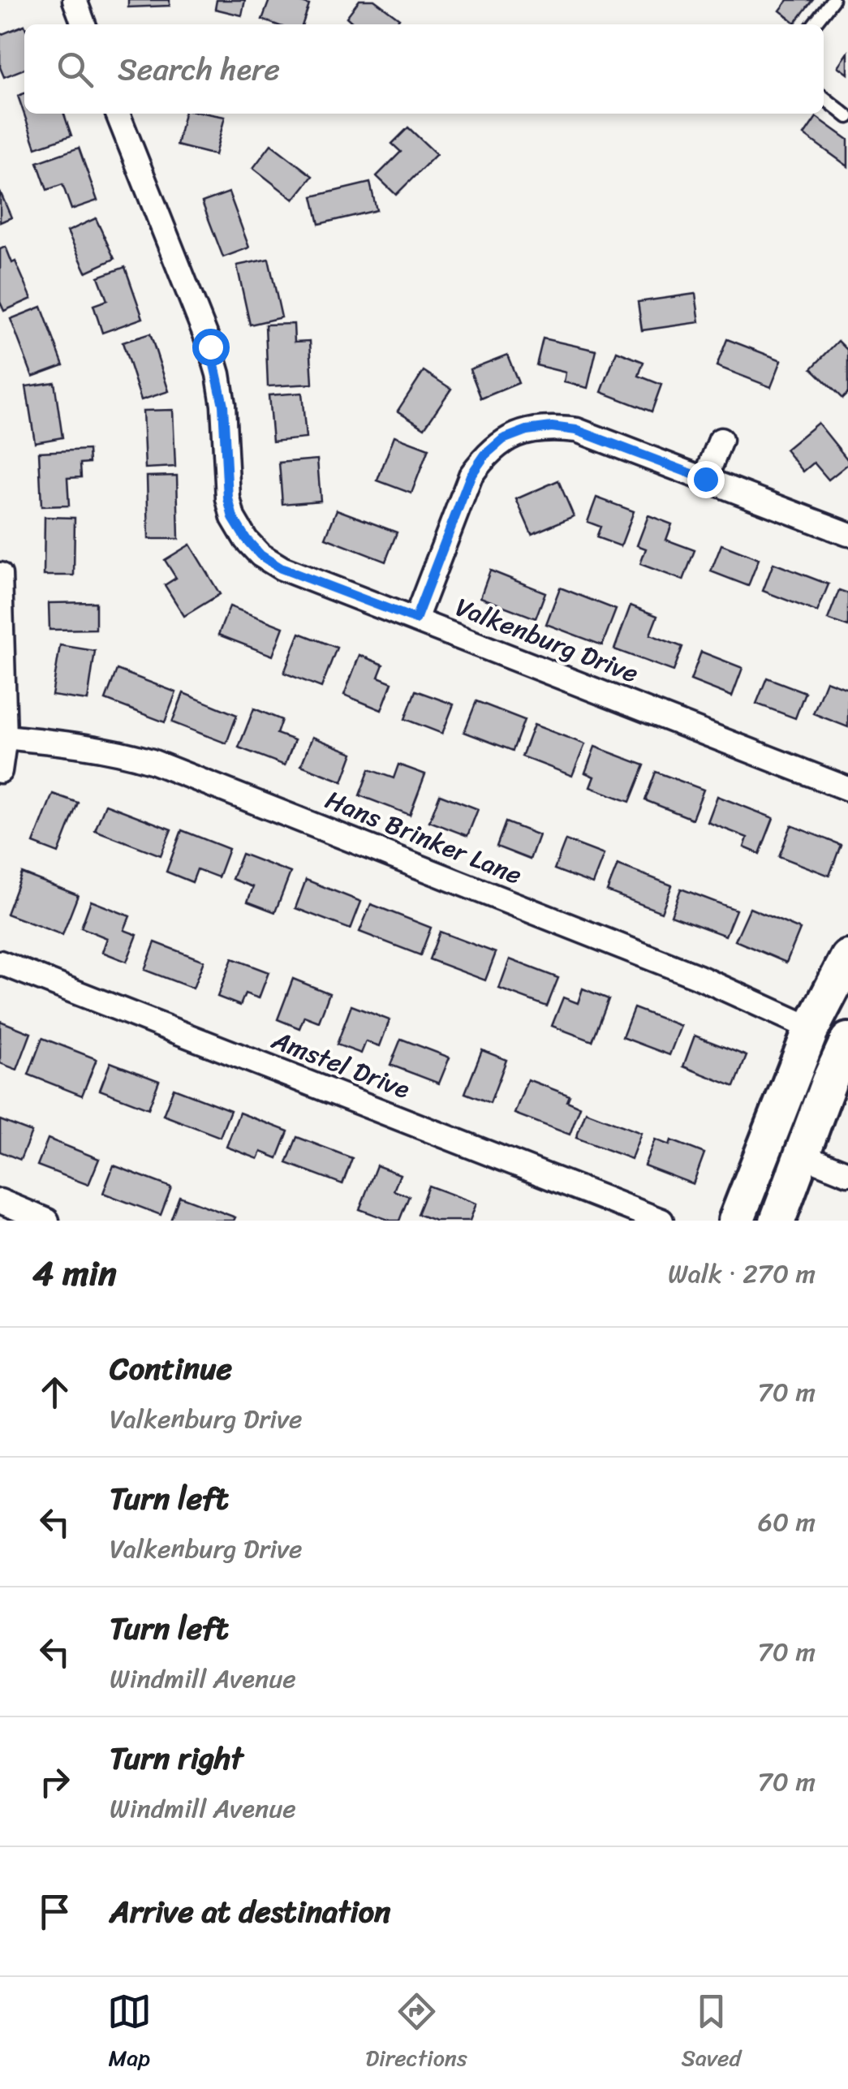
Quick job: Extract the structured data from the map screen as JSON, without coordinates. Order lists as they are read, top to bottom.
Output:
{
  "streets": {
    "street": ["Valkenburg Drive", "Hans Brinker Lane", "Amstel Drive"]
  },
  "page": {
    "search": "Search here",
    "heading": ["4 min", "Walk · 270 m"],
    "list": [
      ["Continue", "Valkenburg Drive", "70 m"],
      ["Turn left", "Valkenburg Drive", "60 m"],
      ["Turn left", "Windmill Avenue", "70 m"],
      ["Turn right", "Windmill Avenue", "70 m"],
      "Arrive at destination"
    ],
    "nav": ["Map", "Directions", "Saved"]
  }
}
